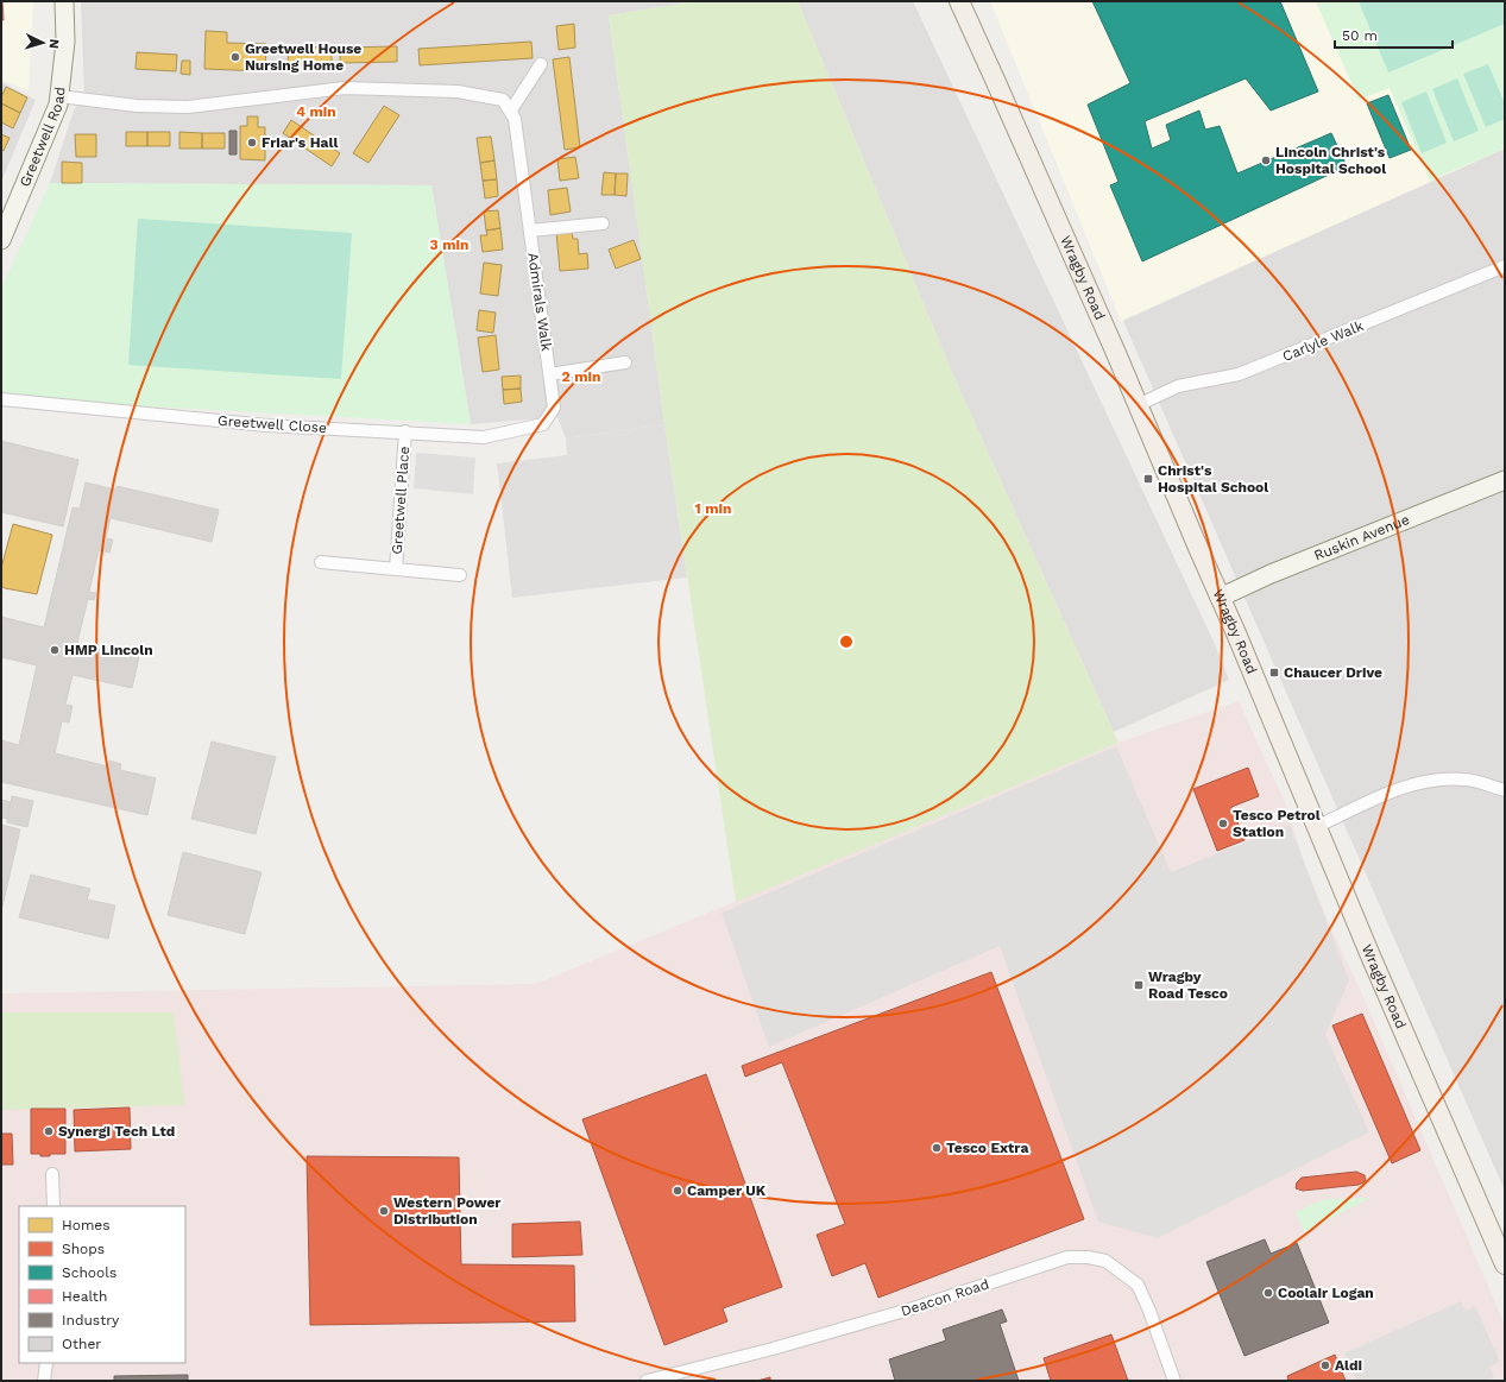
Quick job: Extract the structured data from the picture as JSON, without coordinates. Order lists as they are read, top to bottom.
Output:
{
  "streets": {
    "main road": ["Greetwell Road", "Wragby Road", "Ruskin Avenue"],
    "street": [
      "Admirals Walk",
      "Carlyle Walk",
      "Greetwell Close",
      "Greetwell Place",
      "Deacon Road"
    ]
  },
  "crossings": [
    ["Greetwell Road", "Admirals Walk"],
    ["Wragby Road", "Carlyle Walk"],
    ["Wragby Road", "Ruskin Avenue"],
    ["Admirals Walk", "Greetwell Close"],
    ["Greetwell Close", "Greetwell Place"]
  ],
  "places": {
    "other": [
      "Greetwell House Nursing Home",
      "Friar's Hall",
      "Lincoln Christ's Hospital School",
      "HMP Lincoln",
      "Tesco Petrol Station",
      "Synergi Tech Ltd",
      "Tesco Extra",
      "Camper UK",
      "Western Power Distribution",
      "Coolair Logan",
      "Aldi"
    ],
    "transit": ["Christ's Hospital School", "Chaucer Drive", "Wragby Road Tesco"]
  },
  "legend": [
    "Homes",
    "Shops",
    "Schools",
    "Health",
    "Industry",
    "Other"
  ],
  "scale_bar": "50 m",
  "north": "right",
  "rings": [
    "4 min",
    "3 min",
    "2 min",
    "1 min"
  ]
}
